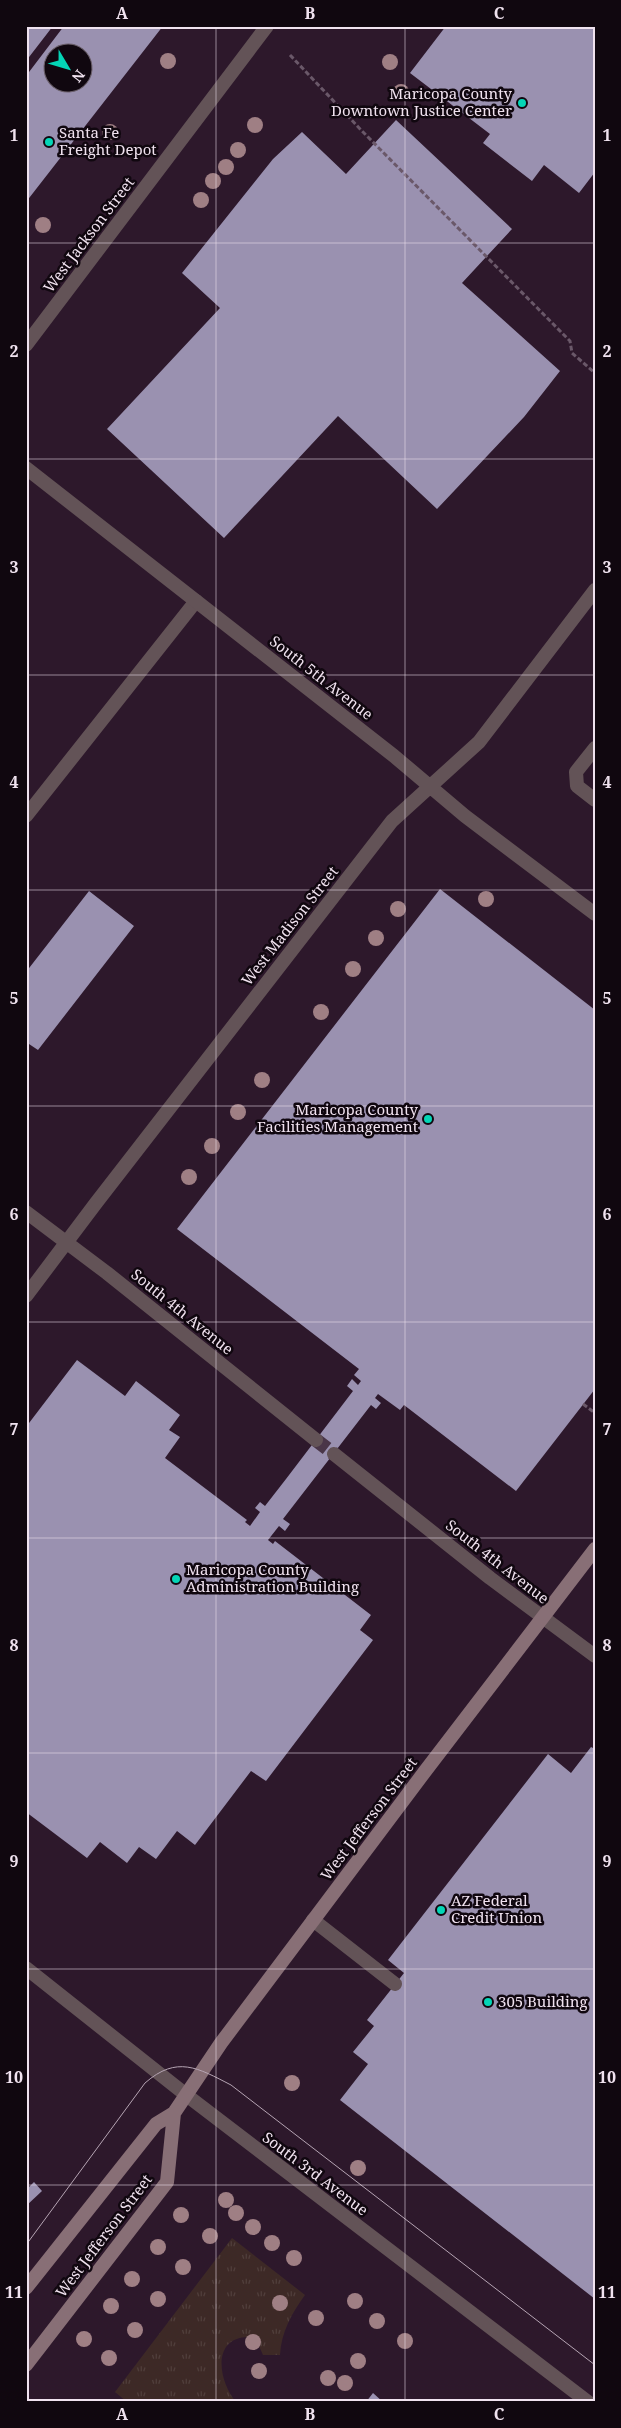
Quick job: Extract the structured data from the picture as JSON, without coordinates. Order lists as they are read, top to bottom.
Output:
{
  "streets": {
    "main road": ["West Jefferson Street"],
    "street": [
      "West Jackson Street",
      "South 5th Avenue",
      "West Madison Street",
      "South 4th Avenue",
      "South 3rd Avenue"
    ]
  },
  "crossings": [
    ["South 5th Avenue", "West Madison Street"],
    ["West Madison Street", "South 4th Avenue"],
    ["South 4th Avenue", "West Jefferson Street"],
    ["West Jefferson Street", "South 3rd Avenue"]
  ],
  "places": [
    "Maricopa County Downtown Justice Center",
    "Santa Fe Freight Depot",
    "Maricopa County Facilities Management",
    "Maricopa County Administration Building",
    "AZ Federal Credit Union",
    "305 Building"
  ],
  "north": "bottom right",
  "grid": {
    "columns": ["A", "B", "C"],
    "rows": [
      "1",
      "2",
      "3",
      "4",
      "5",
      "6",
      "7",
      "8",
      "9",
      "10",
      "11"
    ]
  }
}
